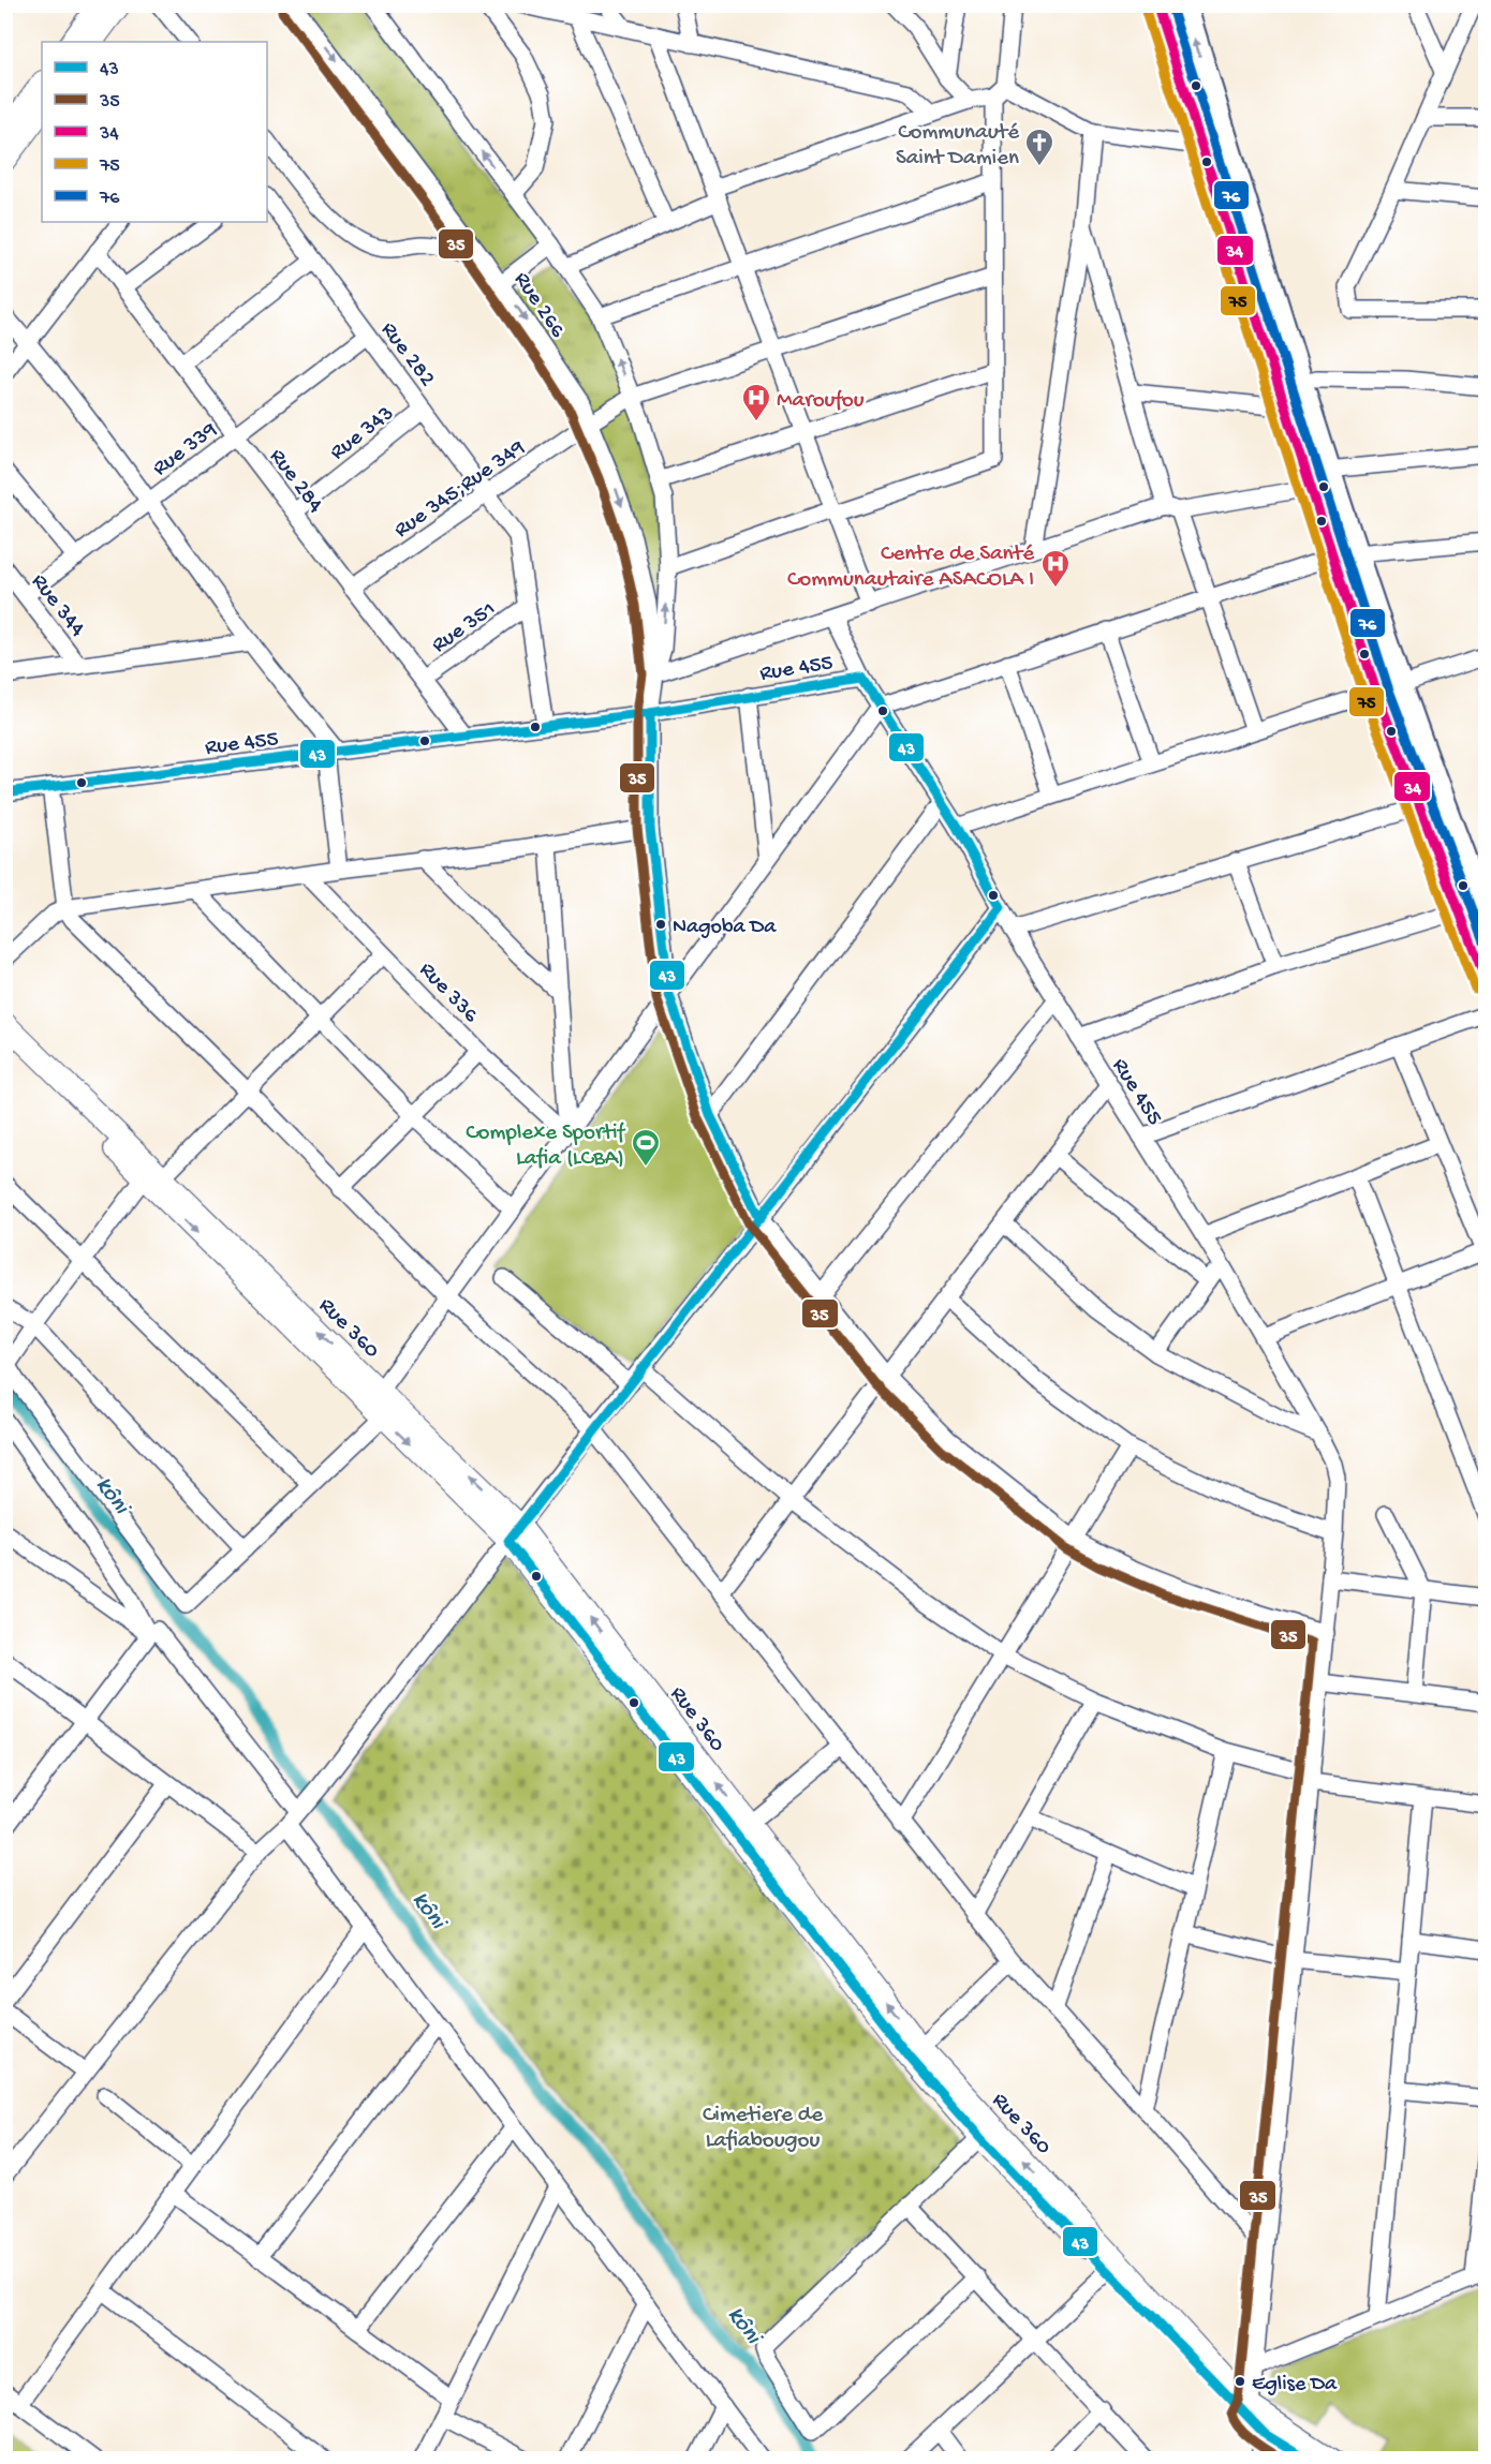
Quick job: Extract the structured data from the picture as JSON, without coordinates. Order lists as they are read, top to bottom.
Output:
{
  "streets": {
    "main road": ["Rue 360"],
    "street": [
      "Rue 266",
      "Rue 282",
      "Rue 343",
      "Rue 339",
      "Rue 284",
      "Rue 345;Rue 349",
      "Rue 344",
      "Rue 351",
      "Rue 455",
      "Rue 336"
    ]
  },
  "crossings": [
    ["Rue 266", "Rue 345;Rue 349"],
    ["Rue 266", "Rue 455"],
    ["Rue 282", "Rue 343"],
    ["Rue 282", "Rue 339"],
    ["Rue 282", "Rue 345;Rue 349"],
    ["Rue 282", "Rue 351"],
    ["Rue 343", "Rue 284"],
    ["Rue 339", "Rue 284"],
    ["Rue 339", "Rue 344"],
    ["Rue 284", "Rue 345;Rue 349"],
    ["Rue 284", "Rue 351"],
    ["Rue 284", "Rue 455"]
  ],
  "water": ["kôni"],
  "parks": ["Cimetiere de Lafiabougou"],
  "places": {
    "church": ["Communauté Saint Damien"],
    "hospital": ["Maroufou", "Centre de Santé Communautaire ASACOLA I"],
    "other": ["Nagoba Da", "Eglise Da"],
    "sports": ["Complexe Sportif Lafia (LCBA)"]
  },
  "lines": [
    "transit line 34",
    "transit line 76",
    "transit line 75",
    "transit line 35",
    "transit line 43"
  ],
  "legend": [
    "43",
    "35",
    "34",
    "75",
    "76"
  ]
}
